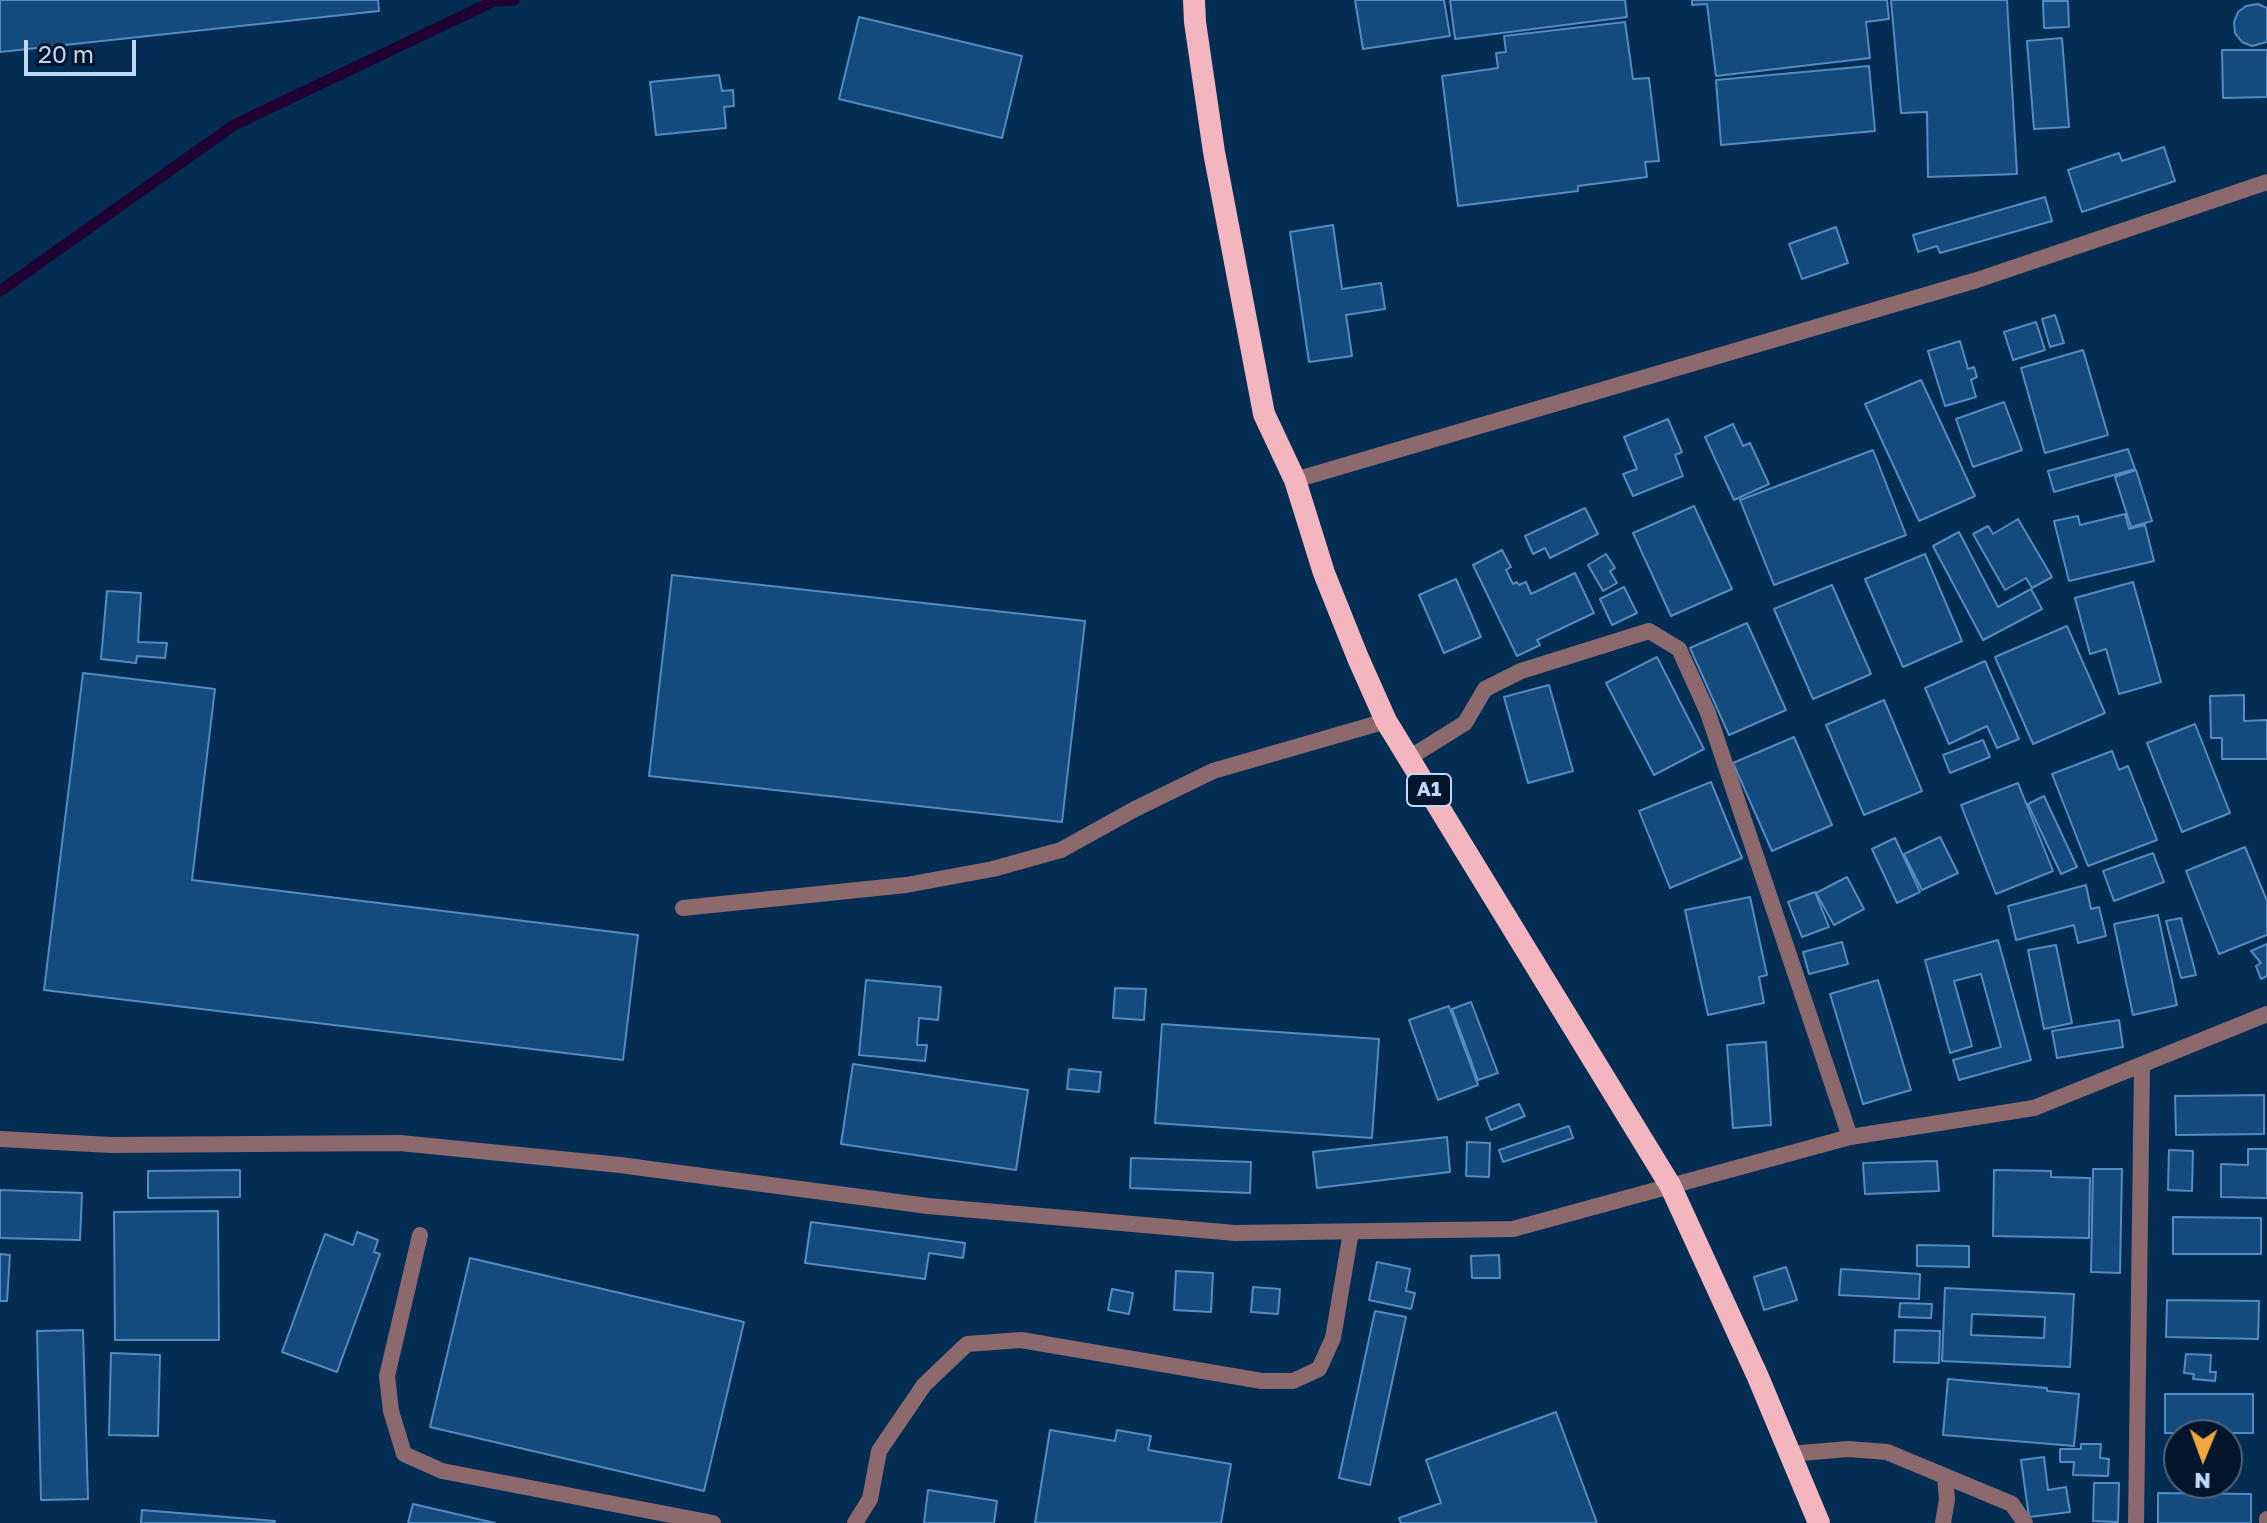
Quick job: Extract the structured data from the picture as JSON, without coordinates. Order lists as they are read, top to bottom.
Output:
{
  "streets": {
    "highway": ["A1"]
  },
  "scale_bar": "20 m",
  "north": "bottom"
}
